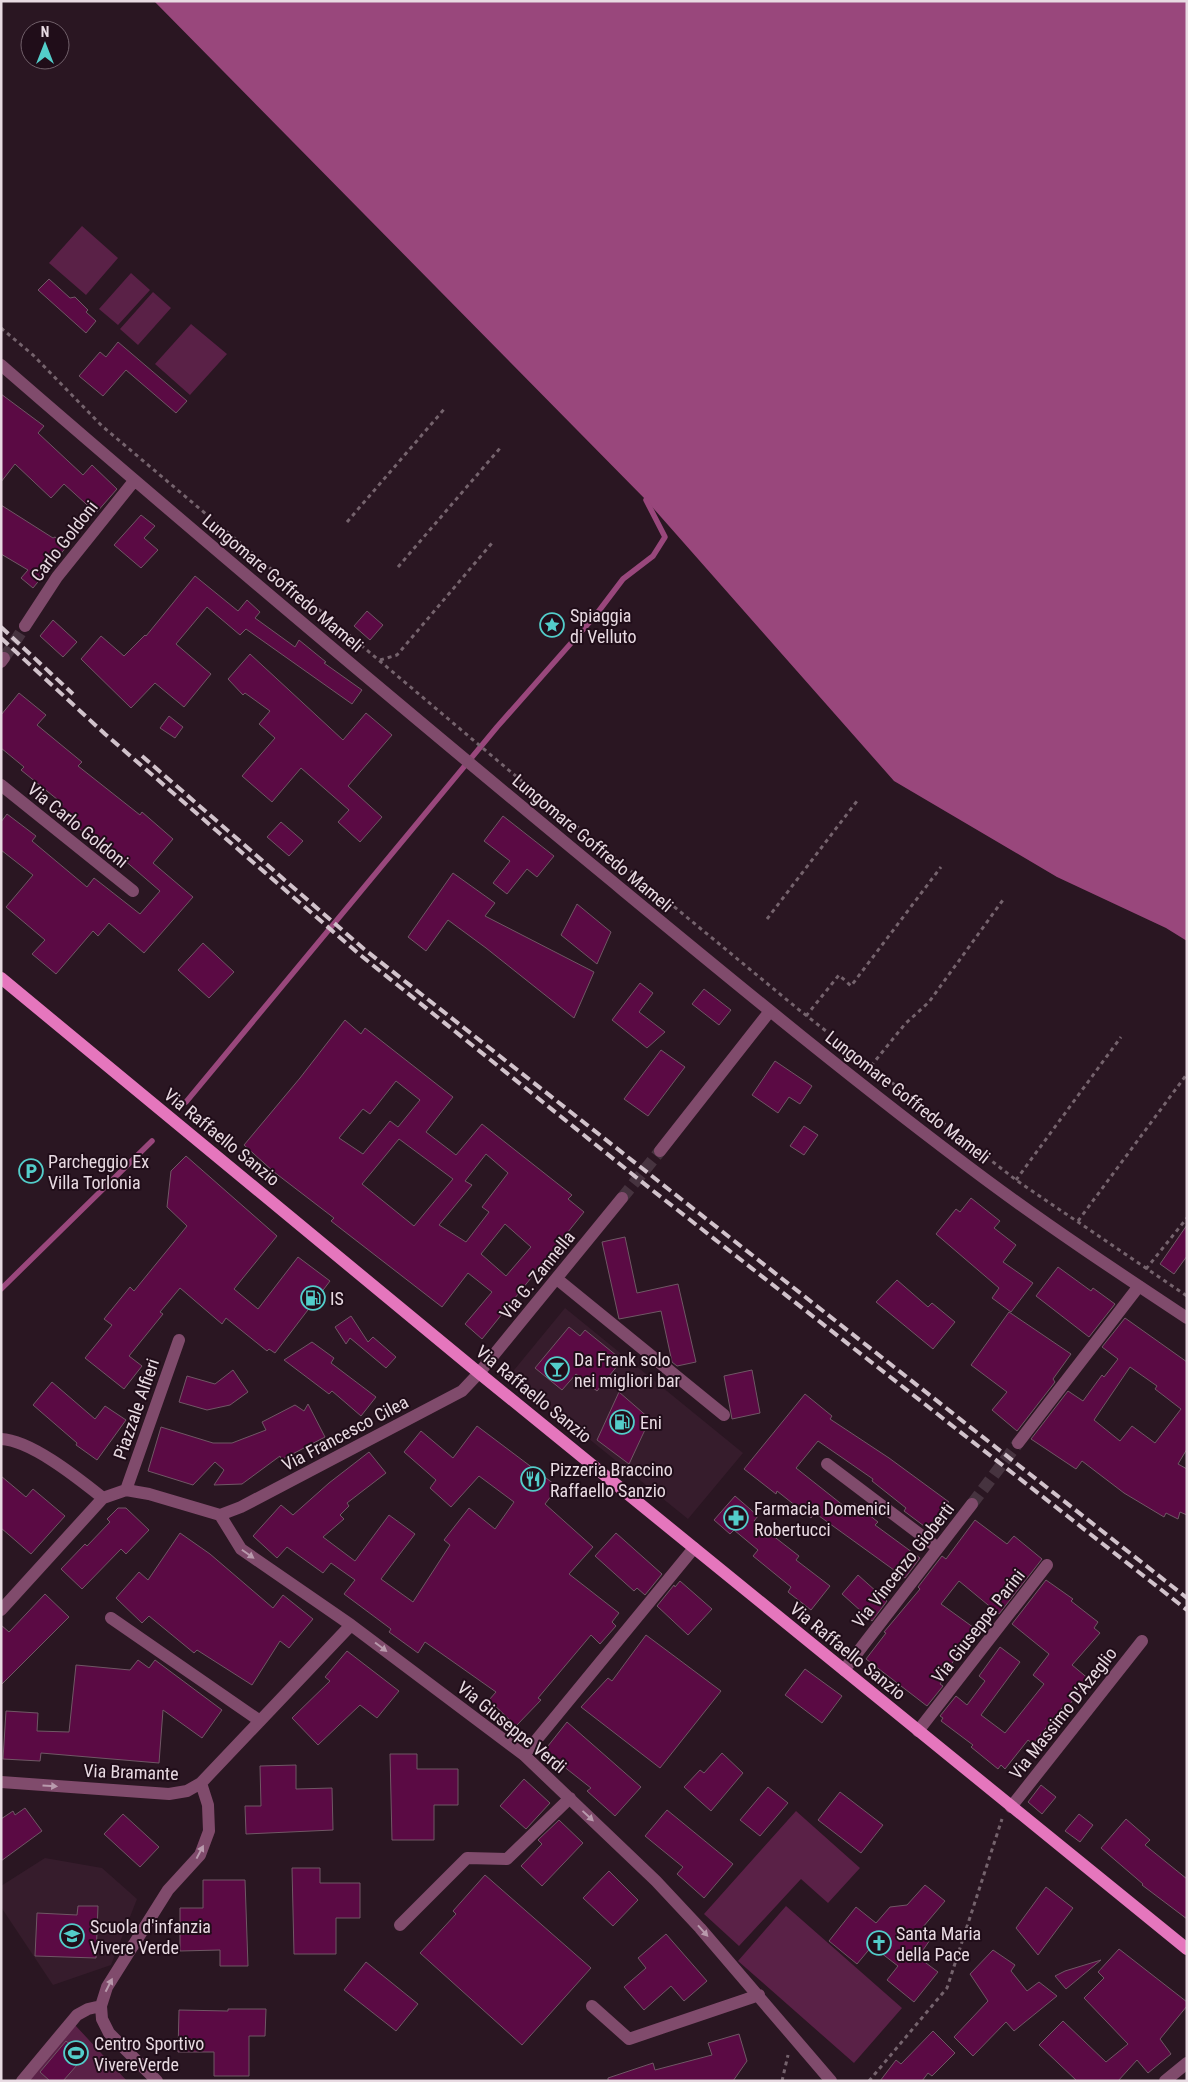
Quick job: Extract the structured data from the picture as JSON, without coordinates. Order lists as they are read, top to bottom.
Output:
{
  "streets": {
    "main road": ["Via Raffaello Sanzio"],
    "street": [
      "Carlo Goldoni",
      "Lungomare Goffredo Mameli",
      "Via Carlo Goldoni",
      "Via G. Zannella",
      "Piazzale Alfieri",
      "Via Francesco Cilea",
      "Via Vincenzo Gioberti",
      "Via Giuseppe Parini",
      "Via Massimo D'Azeglio",
      "Via Giuseppe Verdi",
      "Via Bramante"
    ]
  },
  "crossings": [
    ["Carlo Goldoni", "Lungomare Goffredo Mameli"],
    ["Via Raffaello Sanzio", "Via G. Zannella"],
    ["Via Raffaello Sanzio", "Via Francesco Cilea"],
    ["Via Raffaello Sanzio", "Via Vincenzo Gioberti"],
    ["Via Raffaello Sanzio", "Via Giuseppe Parini"],
    ["Via Raffaello Sanzio", "Via Massimo D'Azeglio"],
    ["Via G. Zannella", "Via Francesco Cilea"],
    ["Via Francesco Cilea", "Via Giuseppe Verdi"],
    ["Via Giuseppe Verdi", "Via Bramante"]
  ],
  "one_way": ["Via Giuseppe Verdi", "Via Bramante"],
  "places": {
    "place": ["Spiaggia di Velluto"],
    "parking": ["Parcheggio Ex Villa Torlonia"],
    "fuel station": ["IS", "Eni"],
    "bar": ["Da Frank solo nei migliori bar"],
    "restaurant": ["Pizzeria Braccino Raffaello Sanzio"],
    "pharmacy": ["Farmacia Domenici Robertucci"],
    "school or university": ["Scuola d'infanzia Vivere Verde"],
    "church": ["Santa Maria della Pace"],
    "sports": ["Centro Sportivo VivereVerde"]
  },
  "north": "top"
}
